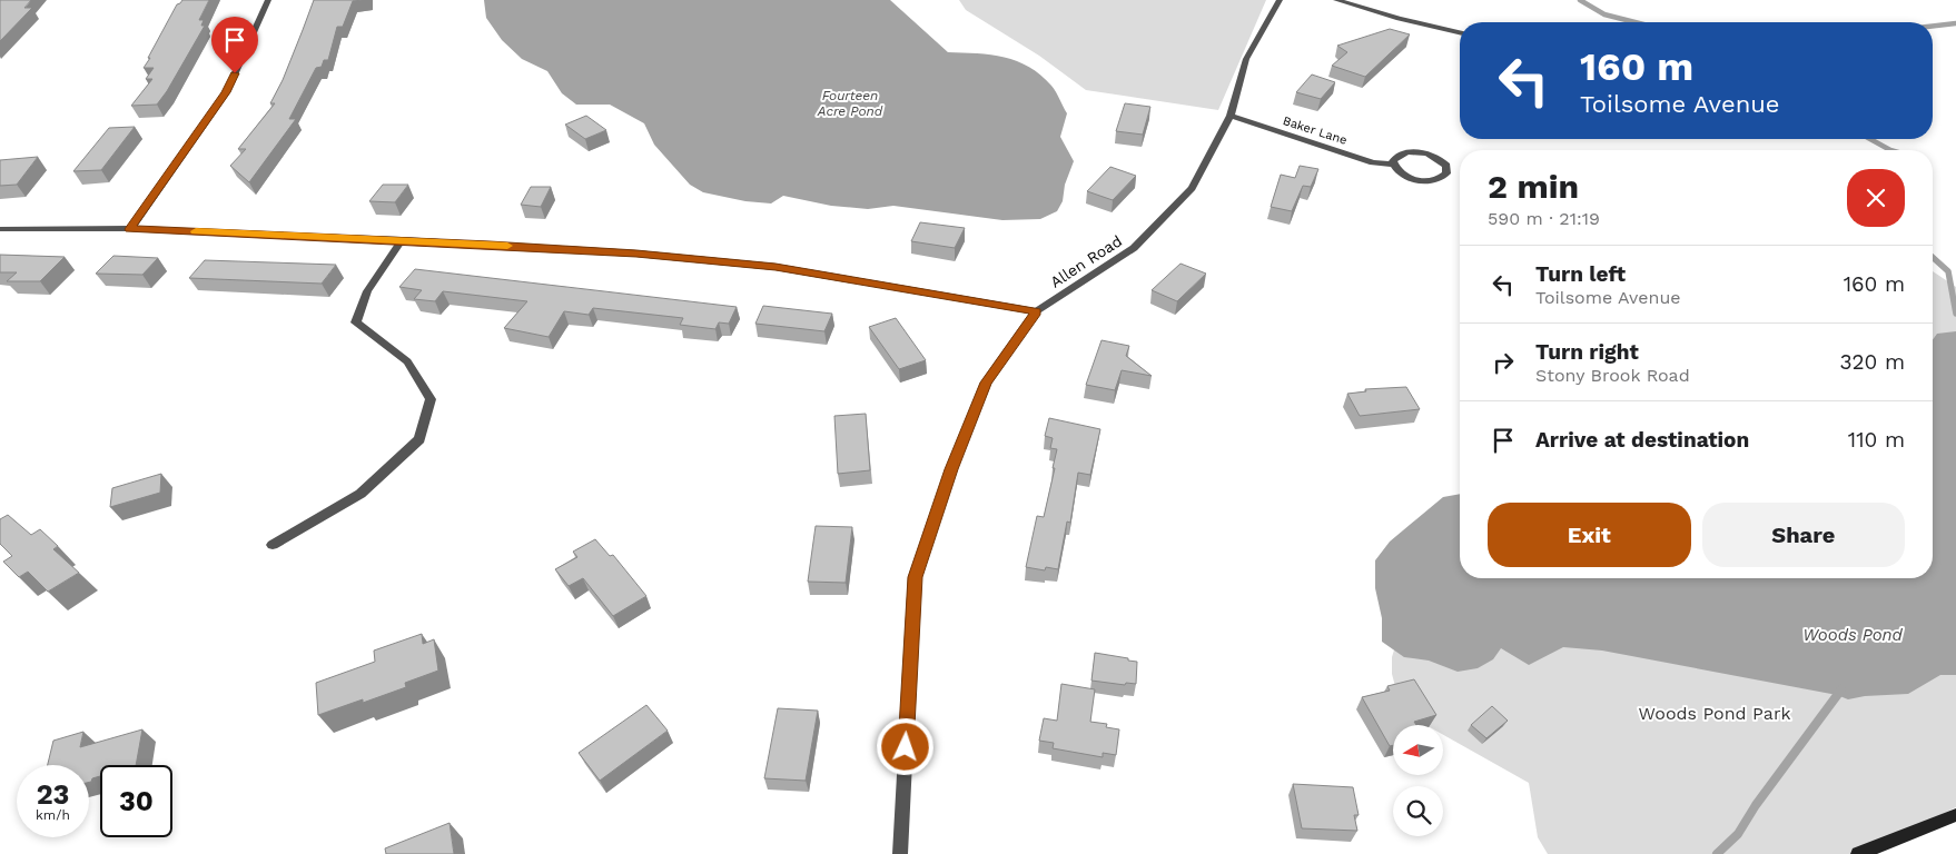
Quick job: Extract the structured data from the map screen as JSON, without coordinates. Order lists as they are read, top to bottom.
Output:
{
  "streets": {
    "street": ["Baker Lane", "Allen Road"]
  },
  "crossings": [
    ["Baker Lane", "Allen Road"]
  ],
  "water": ["Fourteen Acre Pond", "Woods Pond"],
  "parks": ["Woods Pond Park"],
  "north": "left",
  "page": {
    "turn": ["160 m", "Toilsome Avenue"],
    "heading": ["2 min", "590 m · 21:19"],
    "list": [
      {
        "name": "Turn left",
        "note": "Toilsome Avenue",
        "value": "160 m"
      },
      {
        "name": "Turn right",
        "note": "Stony Brook Road",
        "value": "320 m"
      },
      {
        "name": "Arrive at destination",
        "value": "110 m"
      }
    ],
    "buttons": ["Exit", "Share"],
    "speed": "23 km/h",
    "limit": "30"
  }
}
